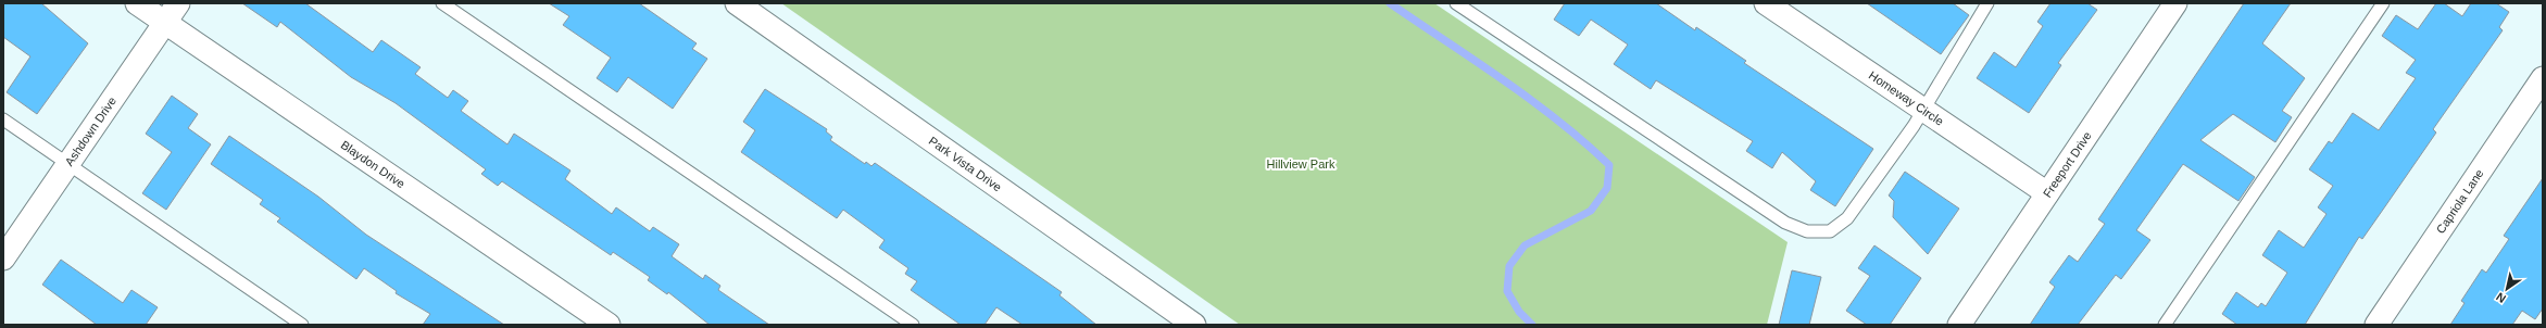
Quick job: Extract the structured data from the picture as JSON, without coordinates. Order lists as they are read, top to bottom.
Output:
{
  "streets": {
    "street": [
      "Homeway Circle",
      "Ashdown Drive",
      "Blaydon Drive",
      "Park Vista Drive",
      "Freeport Drive",
      "Capriola Lane"
    ]
  },
  "crossings": [
    ["Homeway Circle", "Freeport Drive"],
    ["Ashdown Drive", "Blaydon Drive"]
  ],
  "parks": ["Hillview Park"],
  "north": "bottom left"
}
